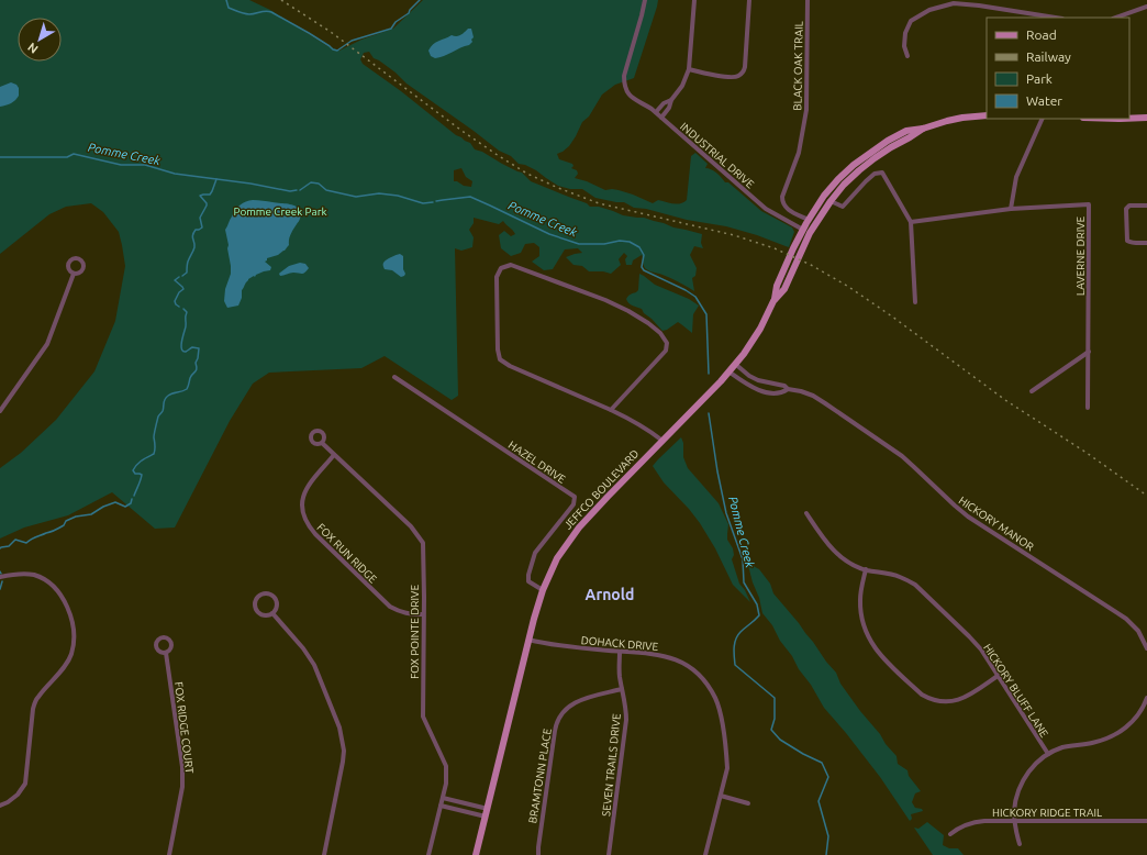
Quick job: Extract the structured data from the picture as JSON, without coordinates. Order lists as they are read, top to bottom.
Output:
{
  "streets": {
    "main road": ["JEFFCO BOULEVARD"],
    "street": [
      "BLACK OAK TRAIL",
      "INDUSTRIAL DRIVE",
      "LAVERNE DRIVE",
      "HAZEL DRIVE",
      "HICKORY MANOR",
      "FOX RUN RIDGE",
      "FOX POINTE DRIVE",
      "DOHACK DRIVE",
      "HICKORY BLUFF LANE",
      "FOX RIDGE COURT",
      "SEVEN TRAILS DRIVE",
      "BRAMTONN PLACE",
      "HICKORY RIDGE TRAIL"
    ]
  },
  "crossings": [
    ["BLACK OAK TRAIL", "JEFFCO BOULEVARD"],
    ["INDUSTRIAL DRIVE", "JEFFCO BOULEVARD"],
    ["HAZEL DRIVE", "JEFFCO BOULEVARD"],
    ["JEFFCO BOULEVARD", "HICKORY MANOR"],
    ["JEFFCO BOULEVARD", "DOHACK DRIVE"],
    ["FOX RUN RIDGE", "FOX POINTE DRIVE"],
    ["DOHACK DRIVE", "SEVEN TRAILS DRIVE"],
    ["SEVEN TRAILS DRIVE", "BRAMTONN PLACE"]
  ],
  "districts": ["Arnold"],
  "water": ["Pomme Creek"],
  "parks": ["Pomme Creek Park"],
  "legend": [
    "Road",
    "Railway",
    "Park",
    "Water"
  ],
  "north": "bottom left"
}
